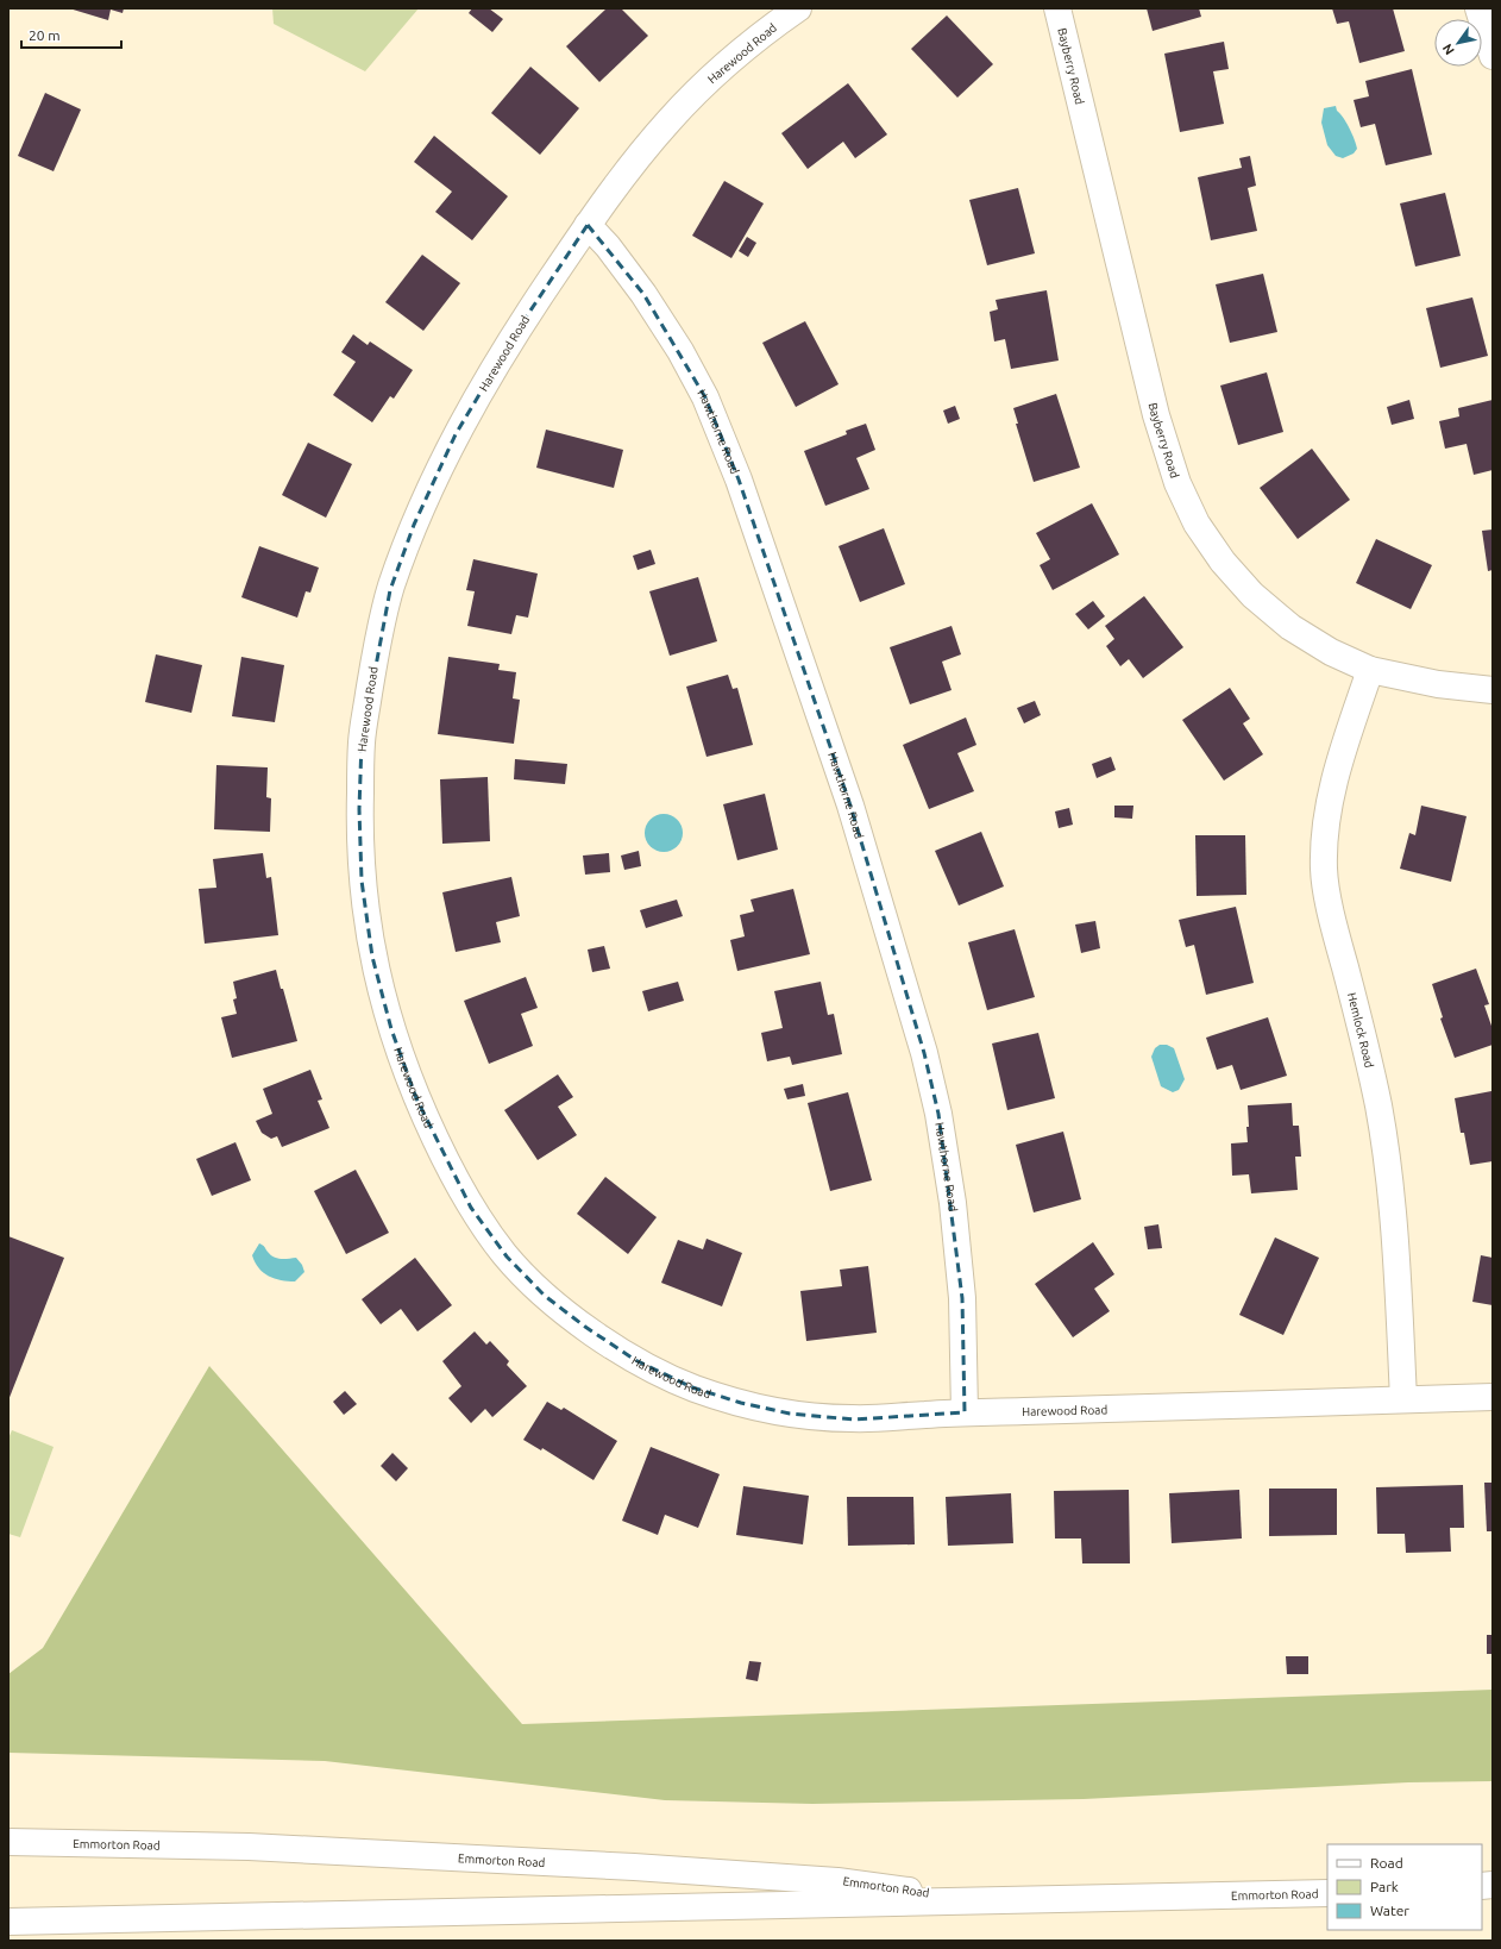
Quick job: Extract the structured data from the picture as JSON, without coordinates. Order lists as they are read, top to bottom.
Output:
{
  "streets": {
    "street": [
      "Harewood Road",
      "Bayberry Road",
      "Hawthorne Road",
      "Hemlock Road",
      "Emmorton Road"
    ]
  },
  "crossings": [
    ["Harewood Road", "Hawthorne Road"],
    ["Harewood Road", "Hemlock Road"],
    ["Bayberry Road", "Hemlock Road"]
  ],
  "legend": ["Road", "Park", "Water"],
  "scale_bar": "20 m",
  "north": "bottom left"
}
